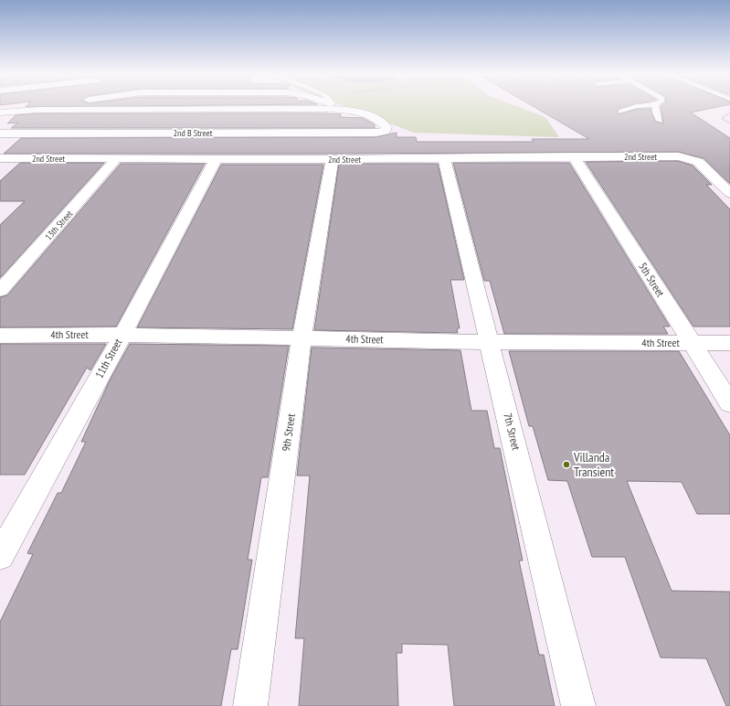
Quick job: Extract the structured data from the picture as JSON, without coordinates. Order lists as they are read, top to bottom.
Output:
{
  "streets": {
    "street": [
      "2nd B Street",
      "2nd Street",
      "13th Street",
      "5th Street",
      "4th Street",
      "11th Street",
      "7th Street",
      "9th Street"
    ]
  },
  "crossings": [
    ["2nd Street", "13th Street"],
    ["2nd Street", "5th Street"],
    ["2nd Street", "11th Street"],
    ["2nd Street", "7th Street"],
    ["2nd Street", "9th Street"],
    ["5th Street", "4th Street"],
    ["4th Street", "11th Street"],
    ["4th Street", "7th Street"],
    ["4th Street", "9th Street"]
  ],
  "places": ["Villanda Transient"]
}
